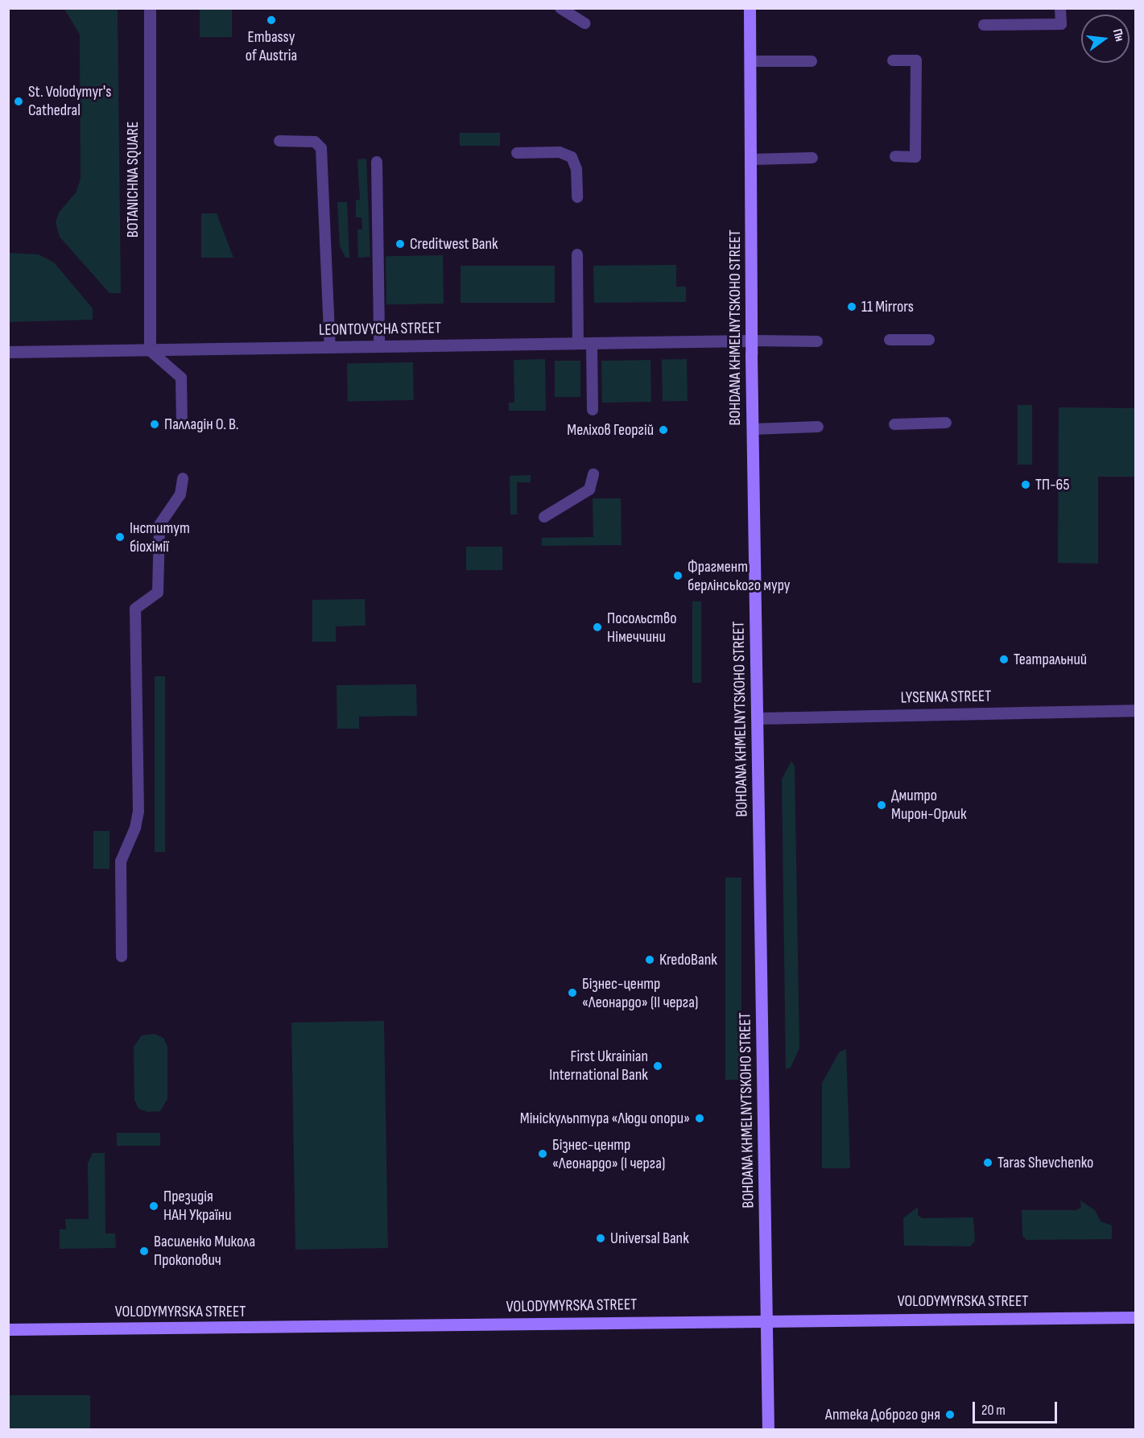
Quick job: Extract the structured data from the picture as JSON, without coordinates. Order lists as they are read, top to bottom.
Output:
{
  "streets": {
    "street": [
      "BOTANICHNA SQUARE",
      "BOHDANA KHMELNYTSKOHO STREET",
      "LEONTOVYCHA STREET",
      "LYSENKA STREET",
      "VOLODYMYRSKA STREET"
    ]
  },
  "crossings": [
    ["BOTANICHNA SQUARE", "LEONTOVYCHA STREET"],
    ["BOHDANA KHMELNYTSKOHO STREET", "LEONTOVYCHA STREET"],
    ["BOHDANA KHMELNYTSKOHO STREET", "LYSENKA STREET"],
    ["BOHDANA KHMELNYTSKOHO STREET", "VOLODYMYRSKA STREET"]
  ],
  "places": [
    "Embassy of Austria",
    "St. Volodymyr's Cathedral",
    "Creditwest Bank",
    "11 Mirrors",
    "Палладін О. В.",
    "Меліхов Георгій",
    "ТП-65",
    "Інститут біохімії",
    "Фрагмент берлінського муру",
    "Посольство Німеччини",
    "Театральний",
    "Дмитро Мирон-Орлик",
    "KredoBank",
    "Бізнес-центр «Леонардо» (II черга)",
    "First Ukrainian International Bank",
    "Мініскульптура «Люди опори»",
    "Бізнес-центр «Леонардо» (I черга)",
    "Taras Shevchenko",
    "Президія НАН України",
    "Universal Bank",
    "Василенко Микола Прокопович",
    "Аптека Доброго дня"
  ],
  "scale_bar": "20 m",
  "north": "right"
}
